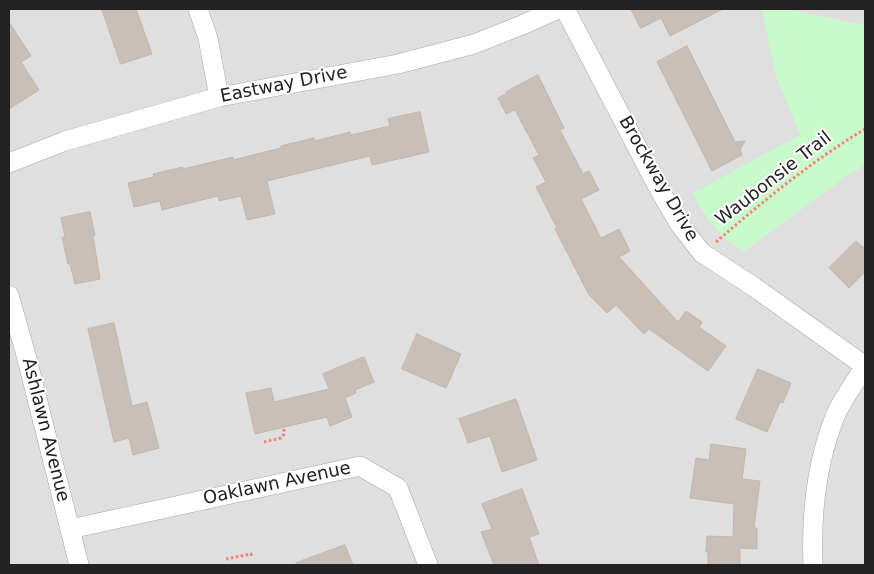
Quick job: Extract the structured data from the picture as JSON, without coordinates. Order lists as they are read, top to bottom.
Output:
{
  "streets": {
    "street": [
      "Eastway Drive",
      "Brockway Drive",
      "Ashlawn Avenue",
      "Oaklawn Avenue"
    ],
    "path": ["Waubonsie Trail"]
  },
  "crossings": [
    ["Brockway Drive", "Waubonsie Trail"],
    ["Ashlawn Avenue", "Oaklawn Avenue"]
  ]
}
